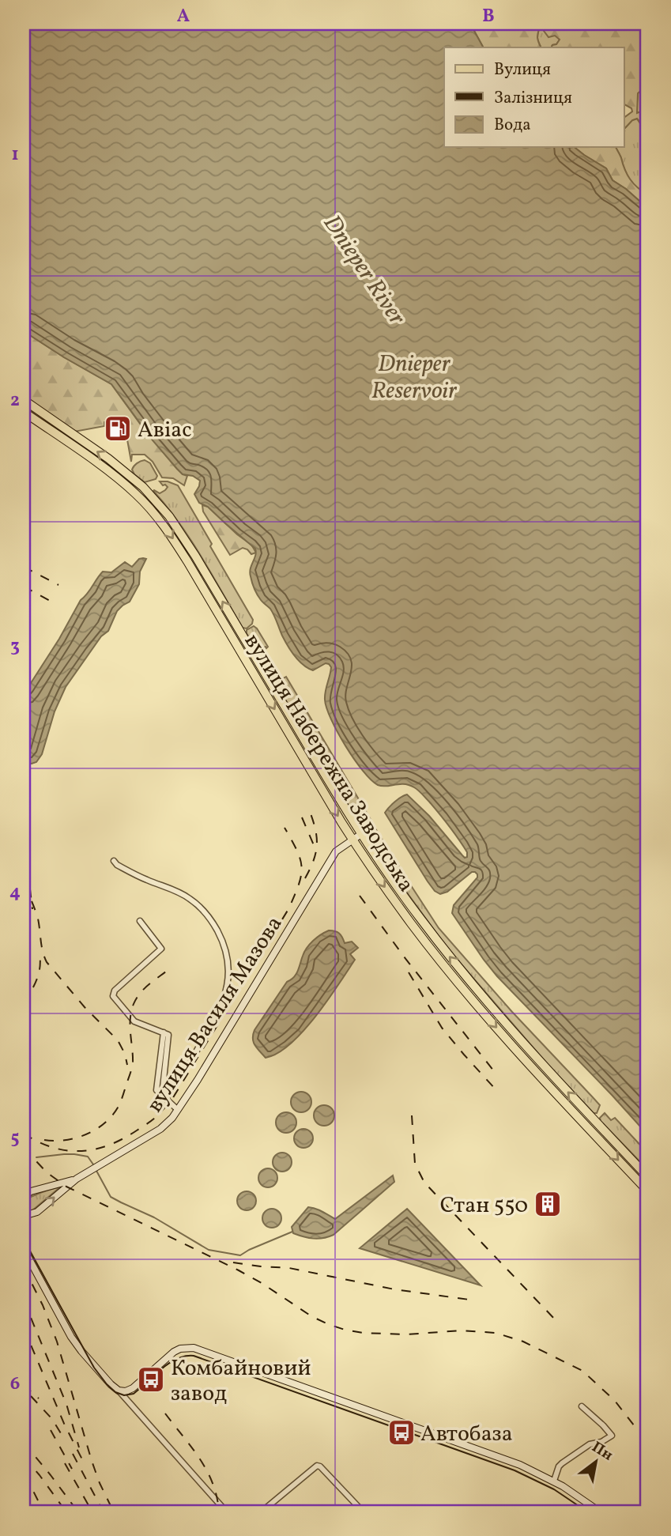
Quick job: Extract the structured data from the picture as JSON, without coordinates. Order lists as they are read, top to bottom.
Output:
{
  "streets": {
    "main road": ["вулиця Набережна Заводська"],
    "street": ["вулиця Василя Мазова"]
  },
  "crossings": [
    ["вулиця Набережна Заводська", "вулиця Василя Мазова"]
  ],
  "water": ["Dnieper River", "Dnieper Reservoir"],
  "places": {
    "fuel station": ["Авіас"],
    "building": ["Стан 550"],
    "bus stop": ["Комбайновий завод", "Автобаза"]
  },
  "legend": ["Вулиця", "Залізниця", "Вода"],
  "north": "top right",
  "grid": {
    "columns": ["A", "B"],
    "rows": [
      "1",
      "2",
      "3",
      "4",
      "5",
      "6"
    ]
  }
}
